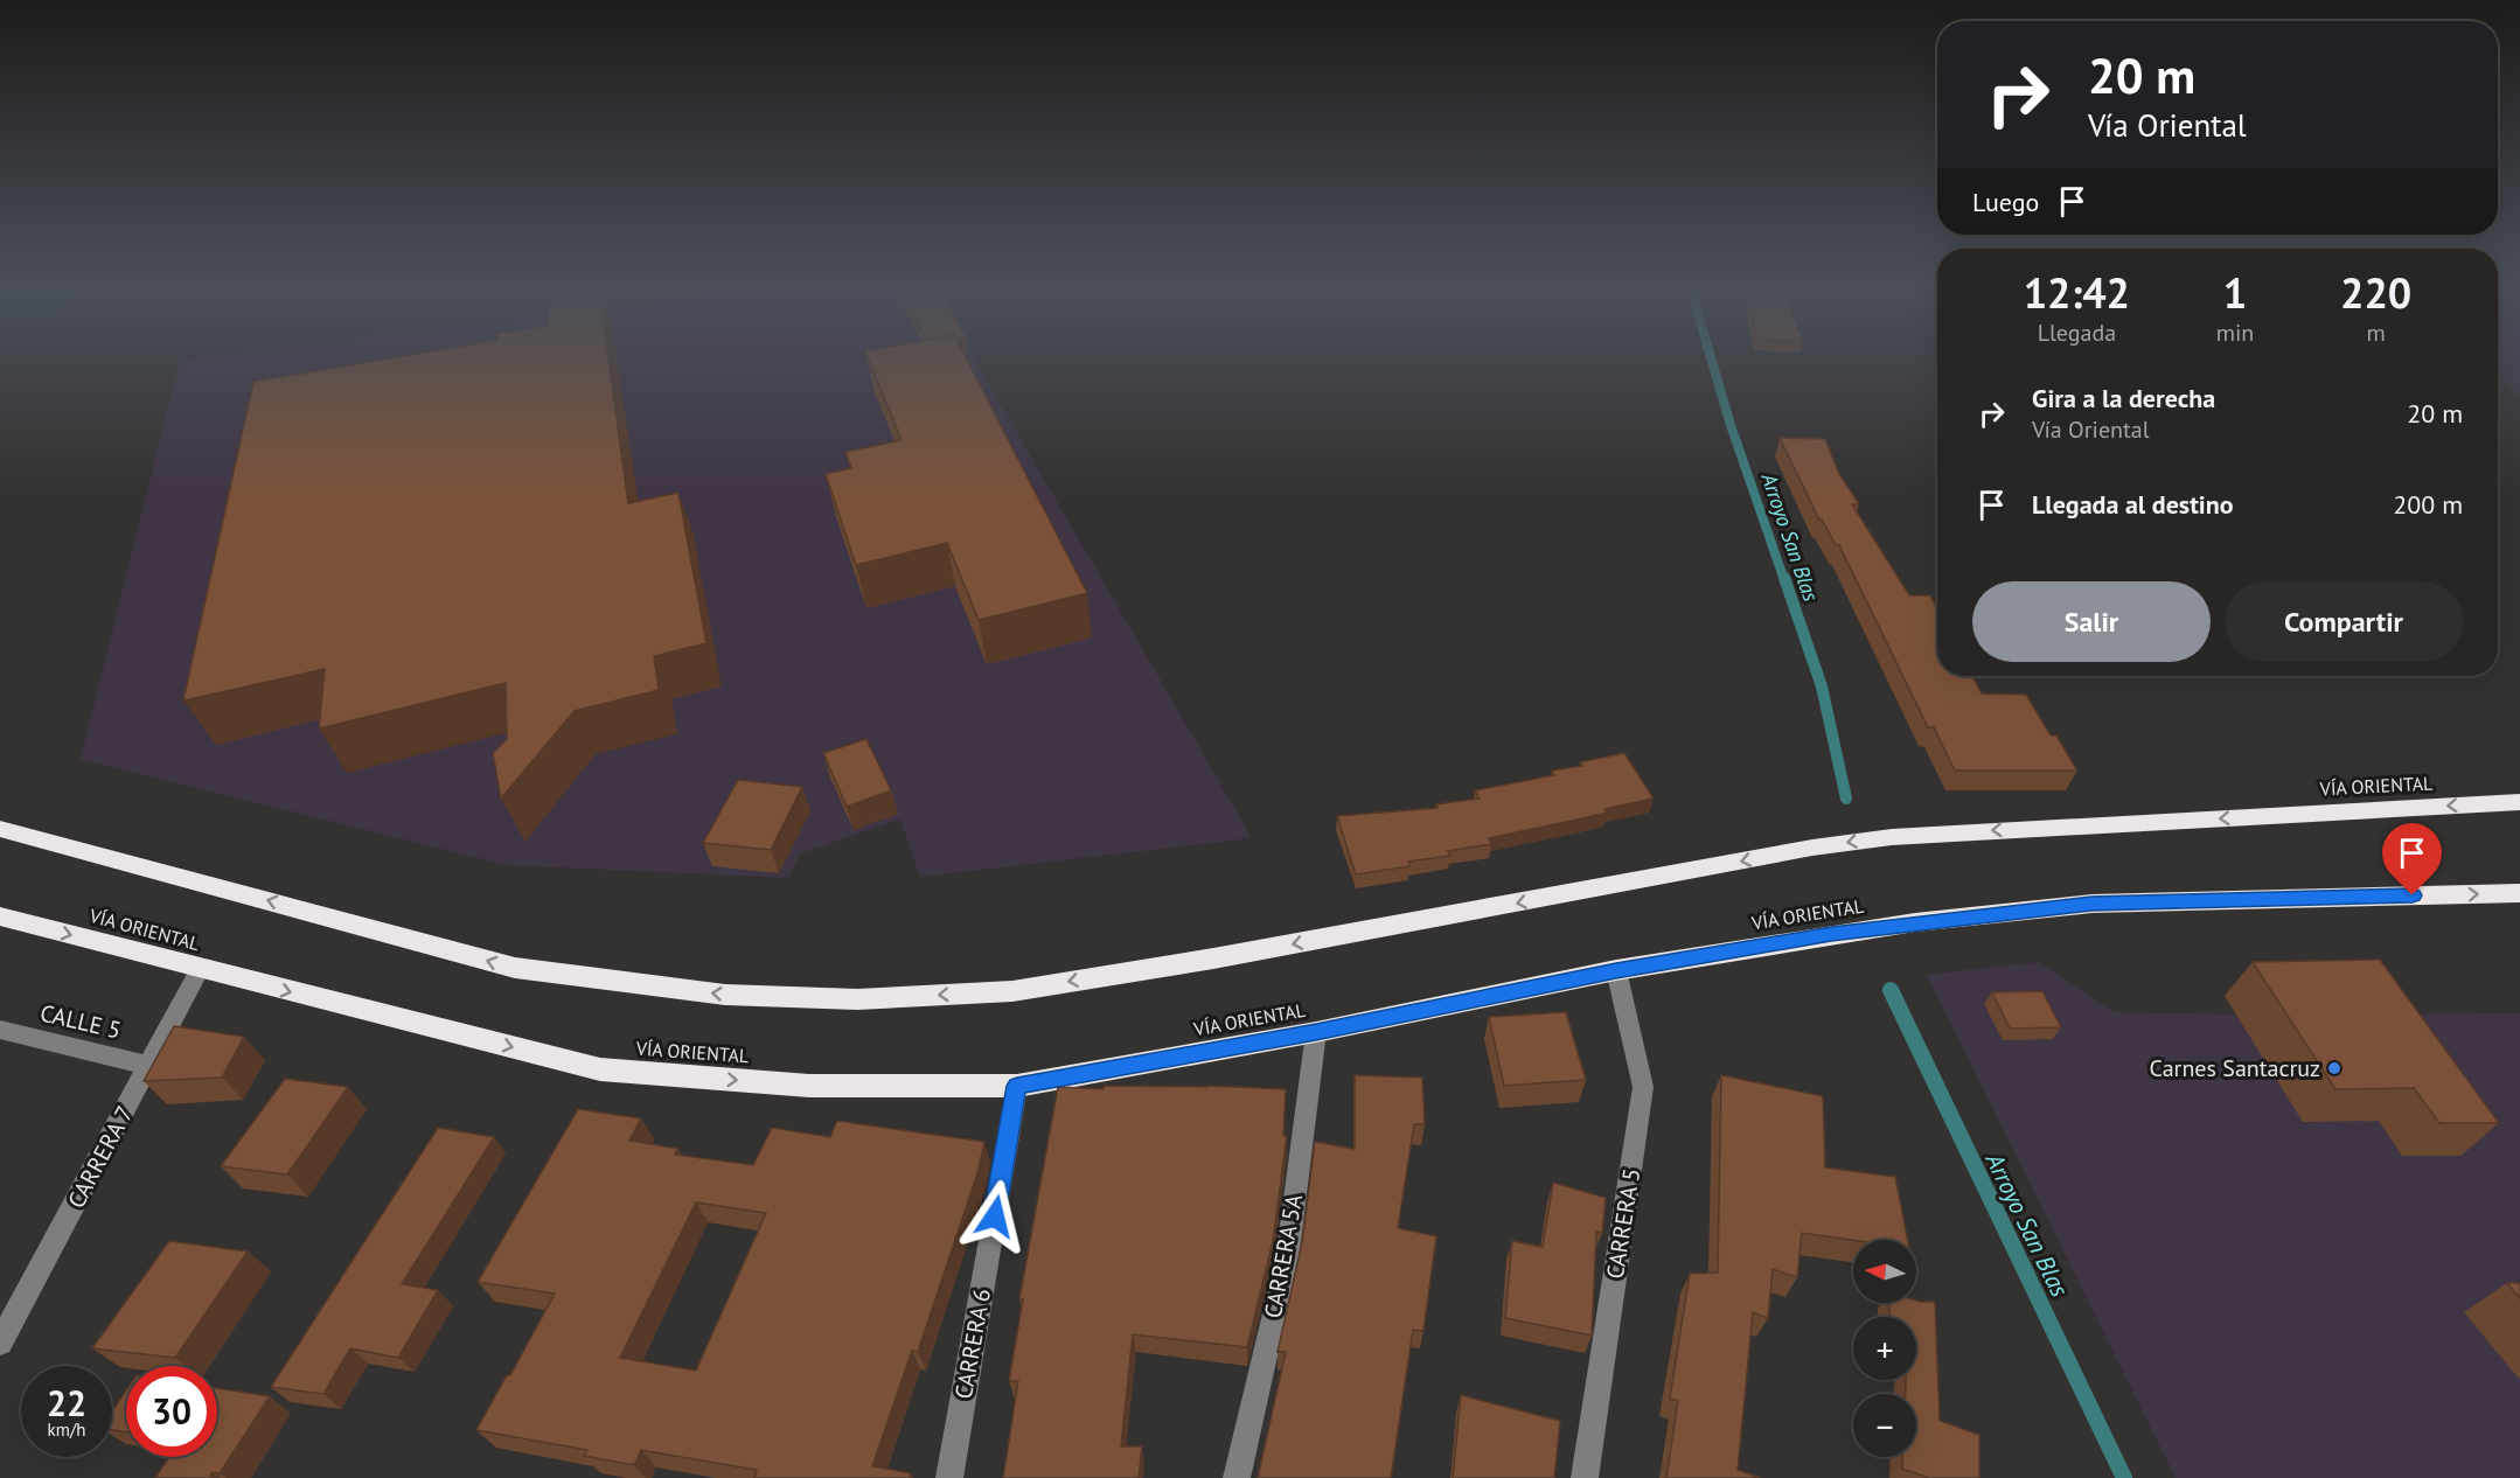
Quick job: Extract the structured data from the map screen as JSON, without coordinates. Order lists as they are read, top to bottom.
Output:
{
  "streets": {
    "highway": ["VÍA ORIENTAL"],
    "street": [
      "CALLE 5",
      "CARRERA 7",
      "CARRERA 5",
      "CARRERA 5A",
      "CARRERA 6"
    ]
  },
  "crossings": [
    ["VÍA ORIENTAL", "CARRERA 7"],
    ["VÍA ORIENTAL", "CARRERA 5"],
    ["VÍA ORIENTAL", "CARRERA 5A"],
    ["VÍA ORIENTAL", "CARRERA 6"],
    ["CALLE 5", "CARRERA 7"]
  ],
  "water": ["Arroyo San Blas"],
  "places": ["Carnes Santacruz"],
  "north": "left",
  "page": {
    "turn": ["20 m", "Vía Oriental"],
    "then": "Luego",
    "eta": [
      "12:42",
      "Llegada",
      "1",
      "min",
      "220",
      "m"
    ],
    "list": [
      {
        "name": "Gira a la derecha",
        "note": "Vía Oriental",
        "value": "20 m"
      },
      {
        "name": "Llegada al destino",
        "value": "200 m"
      }
    ],
    "buttons": ["Salir", "Compartir"],
    "map_buttons": ["+", "−"],
    "speed": "22 km/h",
    "limit": "30"
  }
}
